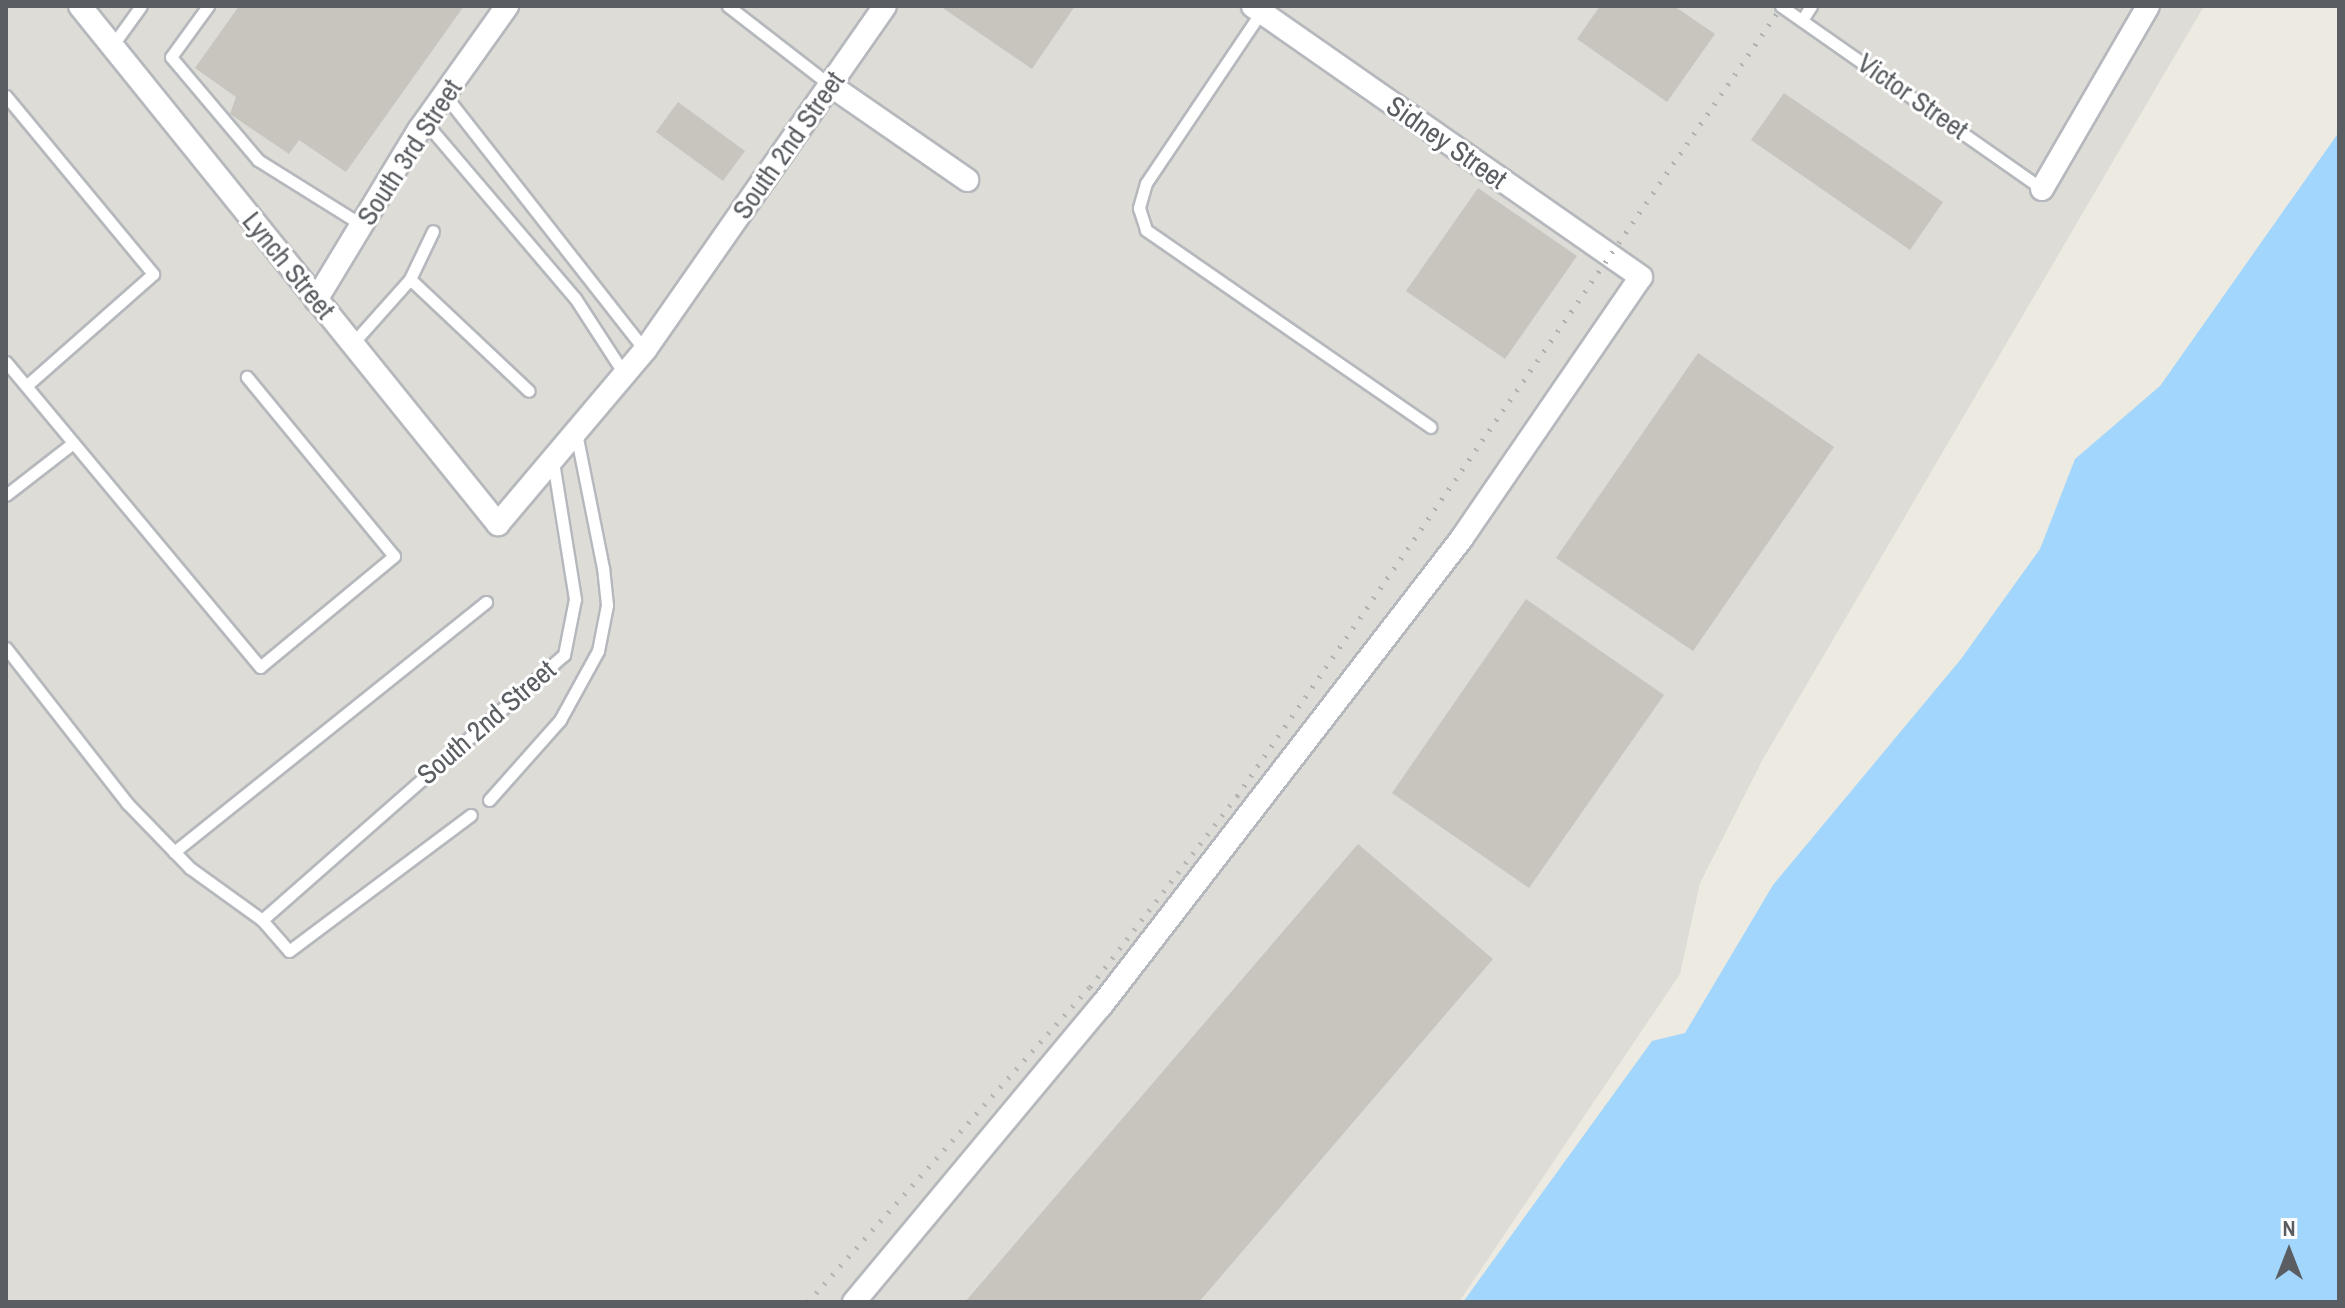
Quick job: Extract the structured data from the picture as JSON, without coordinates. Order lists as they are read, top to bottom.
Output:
{
  "streets": {
    "street": [
      "Sidney Street",
      "South 2nd Street",
      "South 3rd Street",
      "Lynch Street"
    ],
    "lane": ["Victor Street"]
  },
  "crossings": [
    ["South 2nd Street", "Lynch Street"],
    ["South 3rd Street", "Lynch Street"]
  ],
  "north": "top"
}
